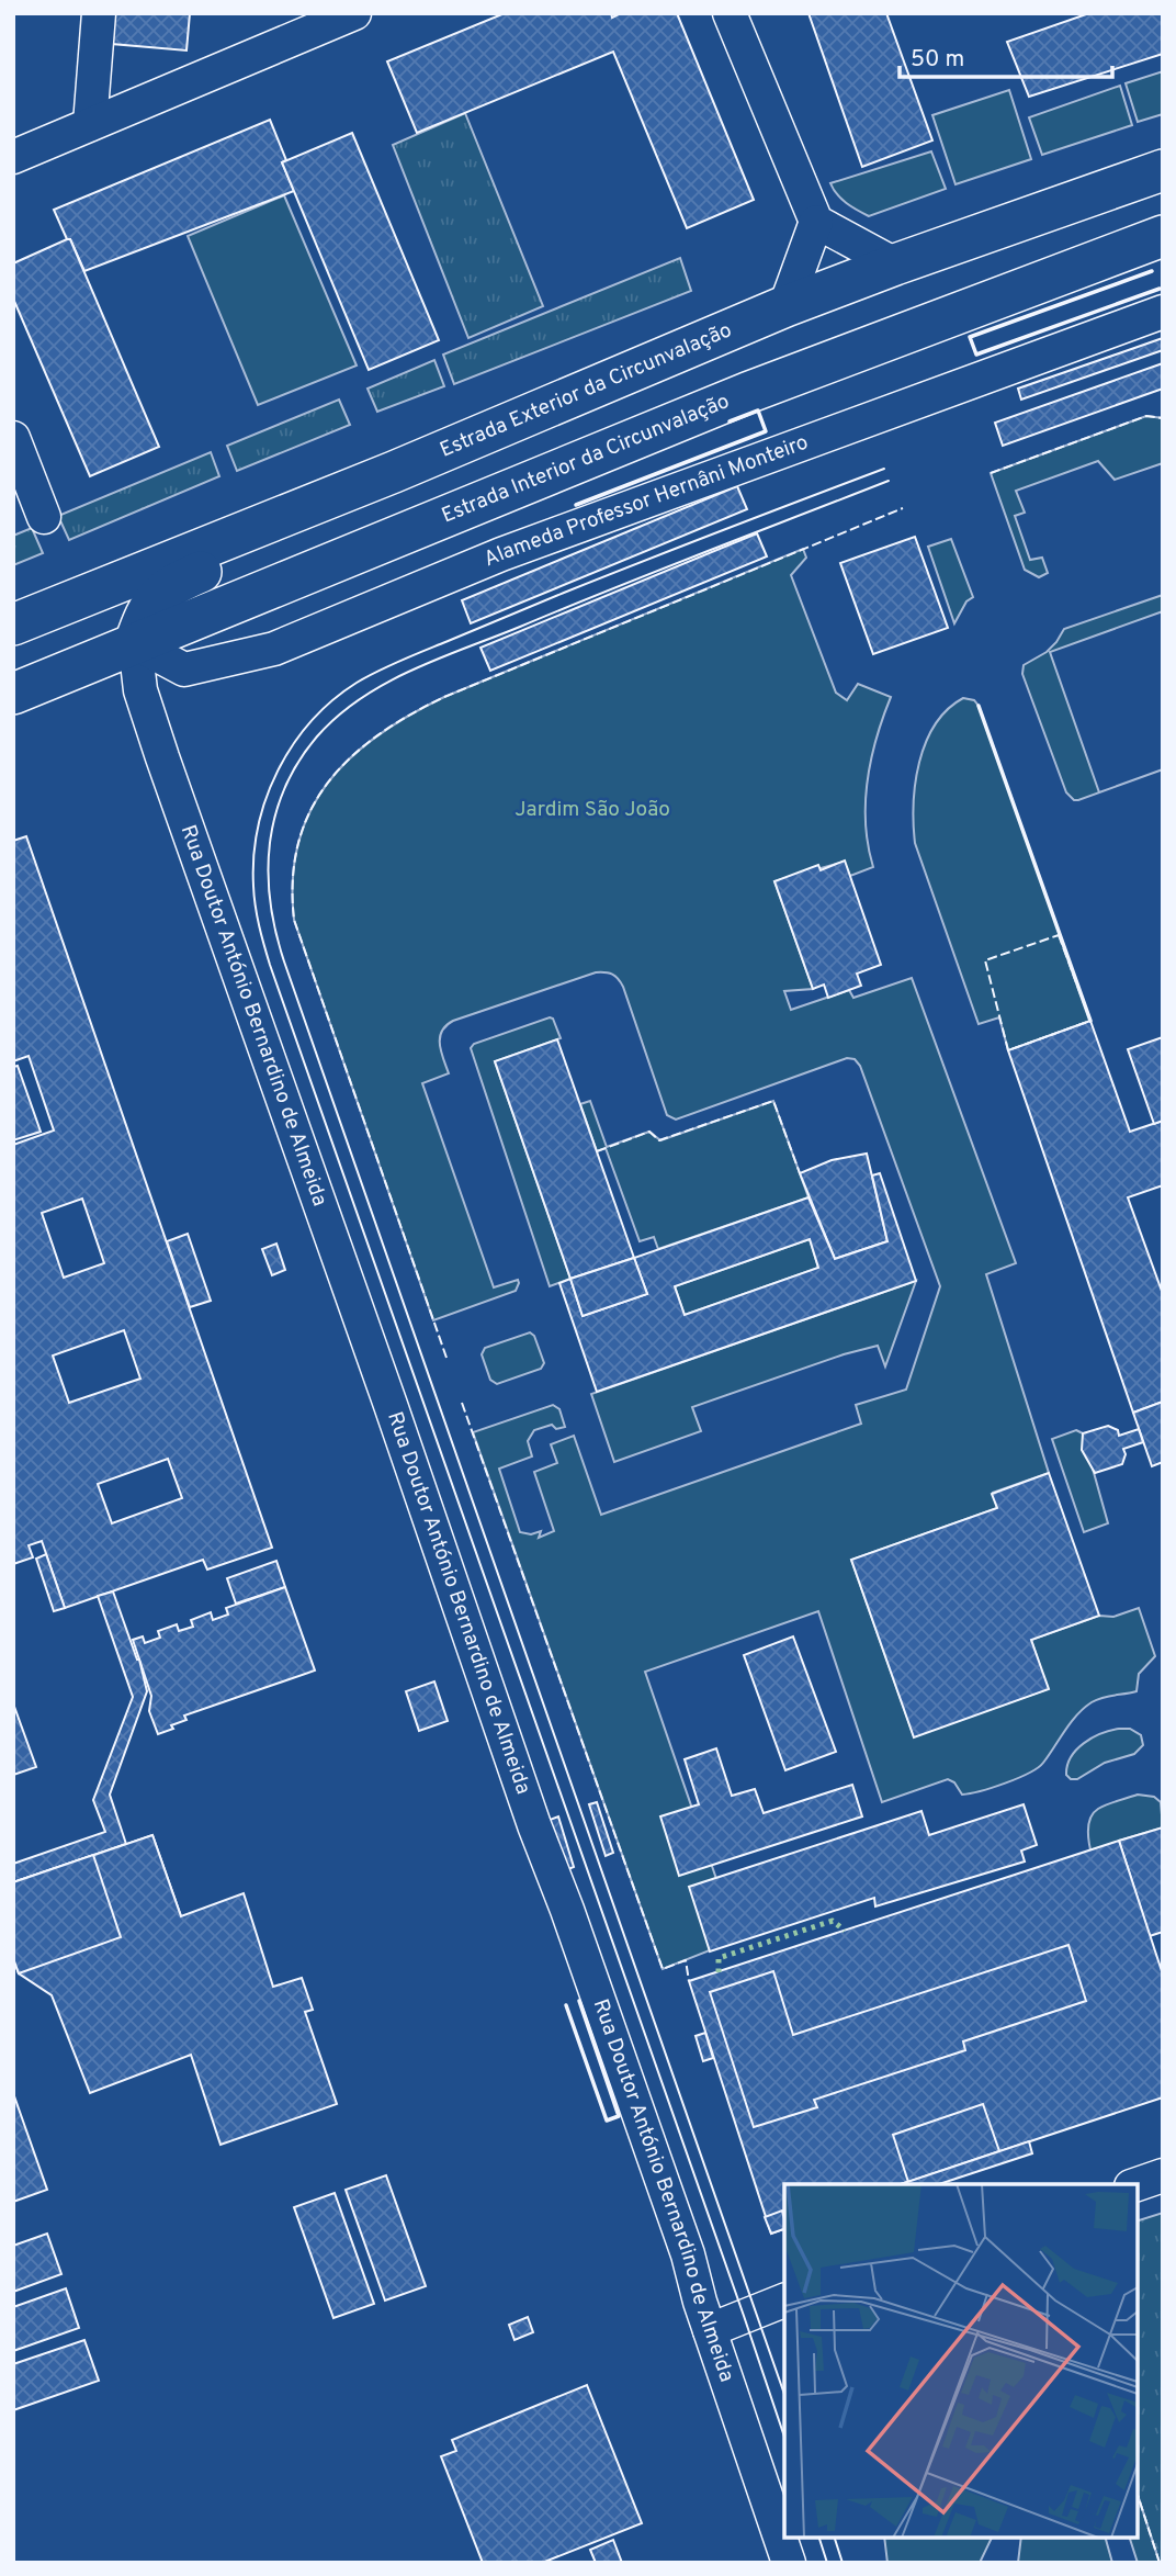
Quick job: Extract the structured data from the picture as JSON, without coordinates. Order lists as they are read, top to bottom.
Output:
{
  "streets": {
    "main road": ["Estrada Exterior da Circunvalação", "Estrada Interior da Circunvalação"],
    "street": ["Alameda Professor Hernâni Monteiro", "Rua Doutor António Bernardino de Almeida"]
  },
  "crossings": [
    ["Estrada Interior da Circunvalação", "Alameda Professor Hernâni Monteiro"],
    ["Estrada Interior da Circunvalação", "Rua Doutor António Bernardino de Almeida"],
    ["Alameda Professor Hernâni Monteiro", "Rua Doutor António Bernardino de Almeida"]
  ],
  "parks": ["Jardim São João"],
  "scale_bar": "50 m"
}
